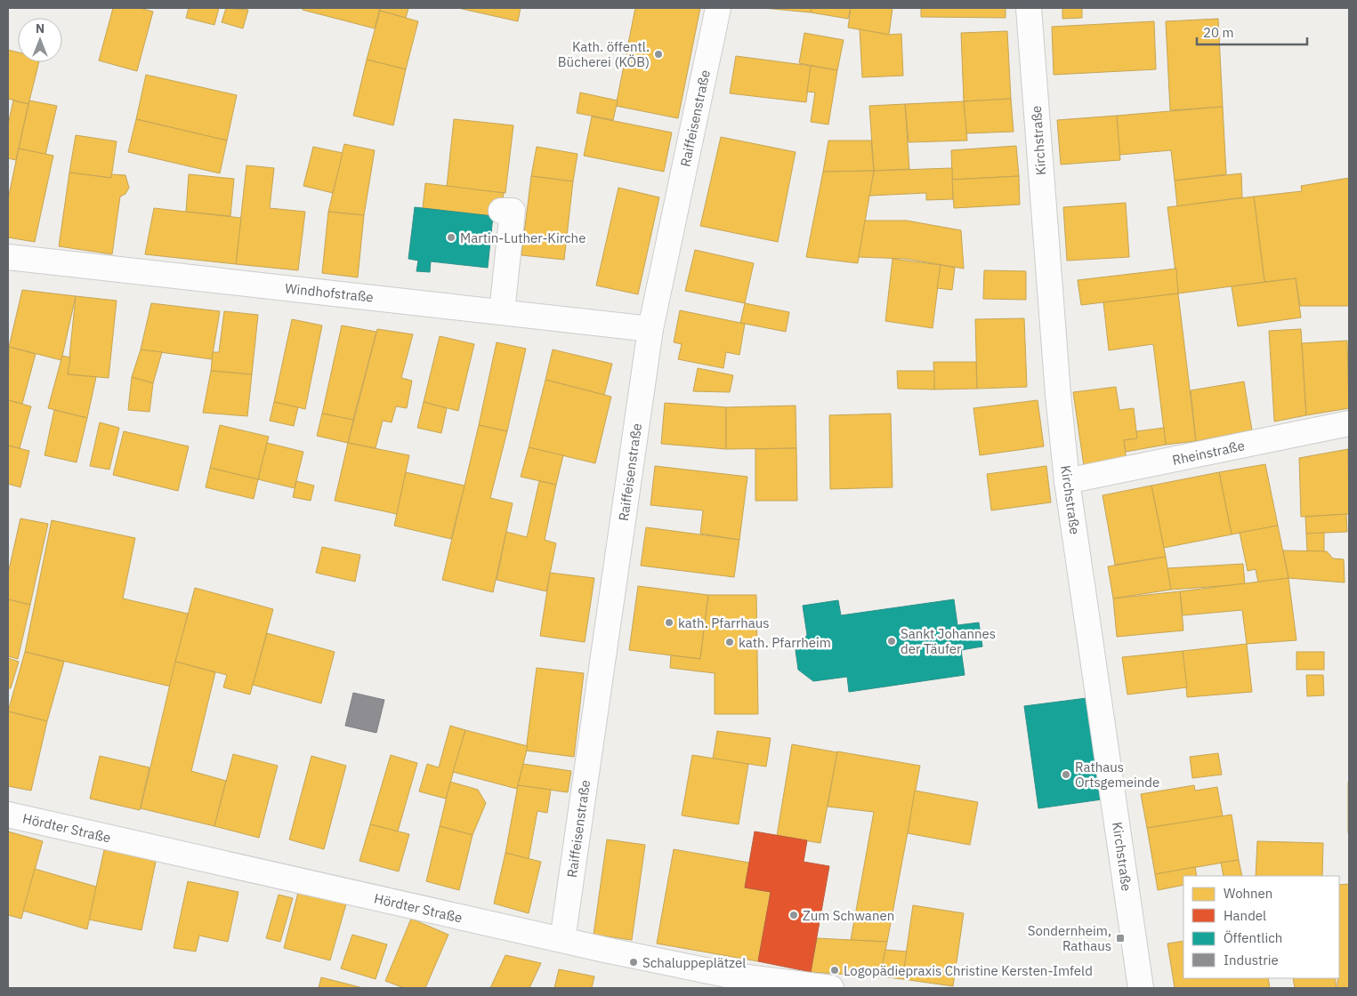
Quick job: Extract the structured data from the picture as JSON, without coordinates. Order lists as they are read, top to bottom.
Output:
{
  "streets": {
    "street": [
      "Raiffeisenstraße",
      "Kirchstraße",
      "Windhofstraße",
      "Rheinstraße",
      "Hördter Straße"
    ]
  },
  "crossings": [
    ["Raiffeisenstraße", "Windhofstraße"],
    ["Raiffeisenstraße", "Hördter Straße"],
    ["Kirchstraße", "Rheinstraße"]
  ],
  "places": {
    "other": [
      "Kath. öffentl. Bücherei (KÖB)",
      "Martin-Luther-Kirche",
      "kath. Pfarrhaus",
      "Sankt Johannes der Täufer",
      "kath. Pfarrheim",
      "Rathaus Ortsgemeinde",
      "Zum Schwanen",
      "Schaluppeplätzel",
      "Logopädiepraxis Christine Kersten-Imfeld"
    ],
    "transit": ["Sondernheim, Rathaus"]
  },
  "legend": [
    "Wohnen",
    "Handel",
    "Öffentlich",
    "Industrie"
  ],
  "scale_bar": "20 m",
  "north": "top"
}
